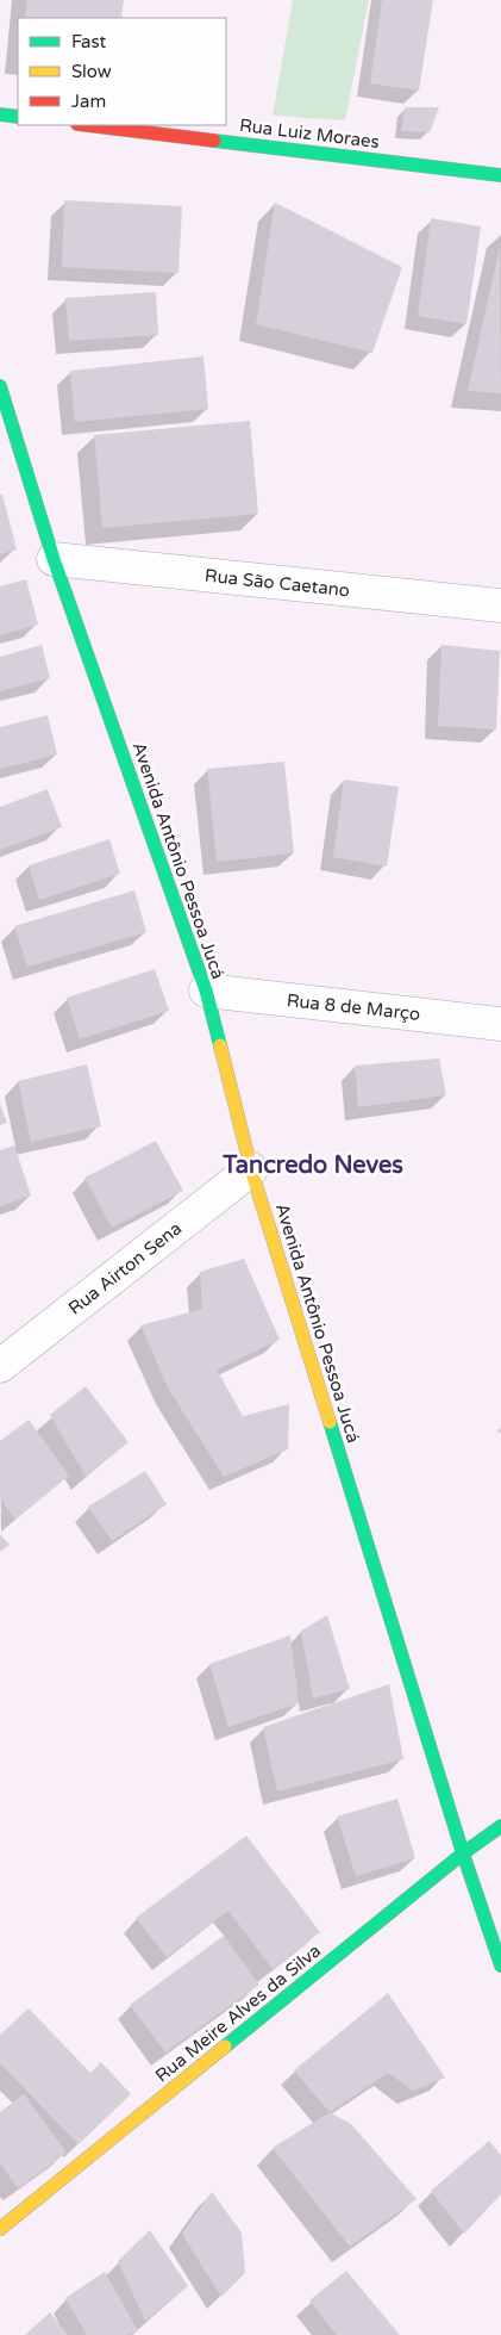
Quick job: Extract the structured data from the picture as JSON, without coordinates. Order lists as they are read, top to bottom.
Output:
{
  "streets": {
    "street": [
      "Rua Luiz Moraes",
      "Rua São Caetano",
      "Avenida Antônio Pessoa Jucá",
      "Rua 8 de Março",
      "Rua Airton Sena",
      "Rua Meire Alves da Silva"
    ]
  },
  "crossings": [
    ["Rua São Caetano", "Avenida Antônio Pessoa Jucá"],
    ["Avenida Antônio Pessoa Jucá", "Rua 8 de Março"],
    ["Avenida Antônio Pessoa Jucá", "Rua Airton Sena"],
    ["Avenida Antônio Pessoa Jucá", "Rua Meire Alves da Silva"]
  ],
  "districts": ["Tancredo Neves"],
  "legend": ["Fast", "Slow", "Jam"]
}
